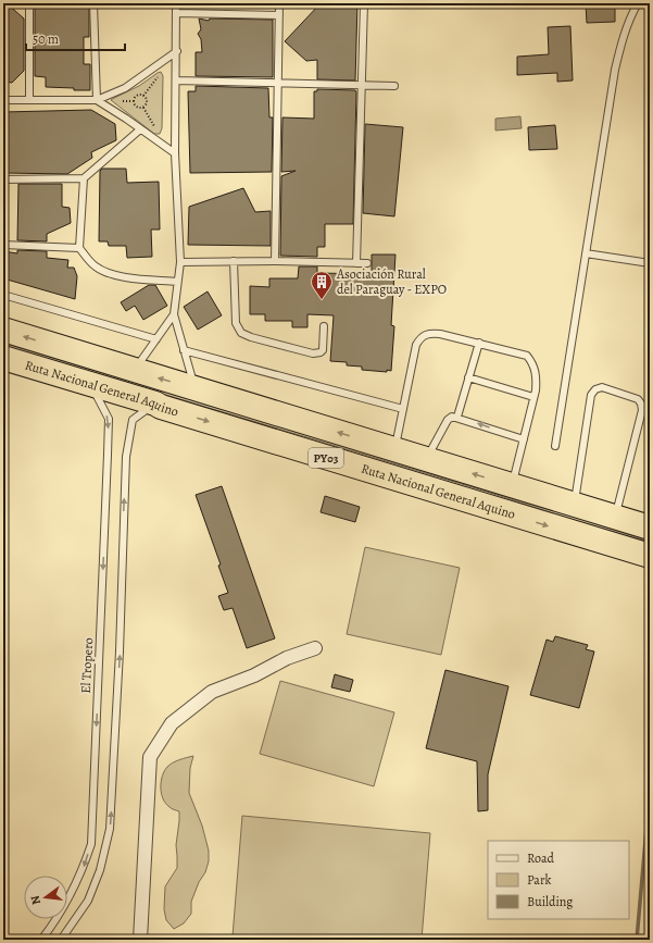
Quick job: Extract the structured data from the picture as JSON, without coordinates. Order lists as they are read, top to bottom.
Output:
{
  "streets": {
    "highway": ["Ruta Nacional General Aquino", "PY03"],
    "lane": ["El Tropero"]
  },
  "crossings": [
    ["Ruta Nacional General Aquino", "El Tropero"]
  ],
  "places": {
    "building": ["Asociación Rural del Paraguay - EXPO"]
  },
  "legend": ["Road", "Park", "Building"],
  "scale_bar": "50 m",
  "north": "left"
}
